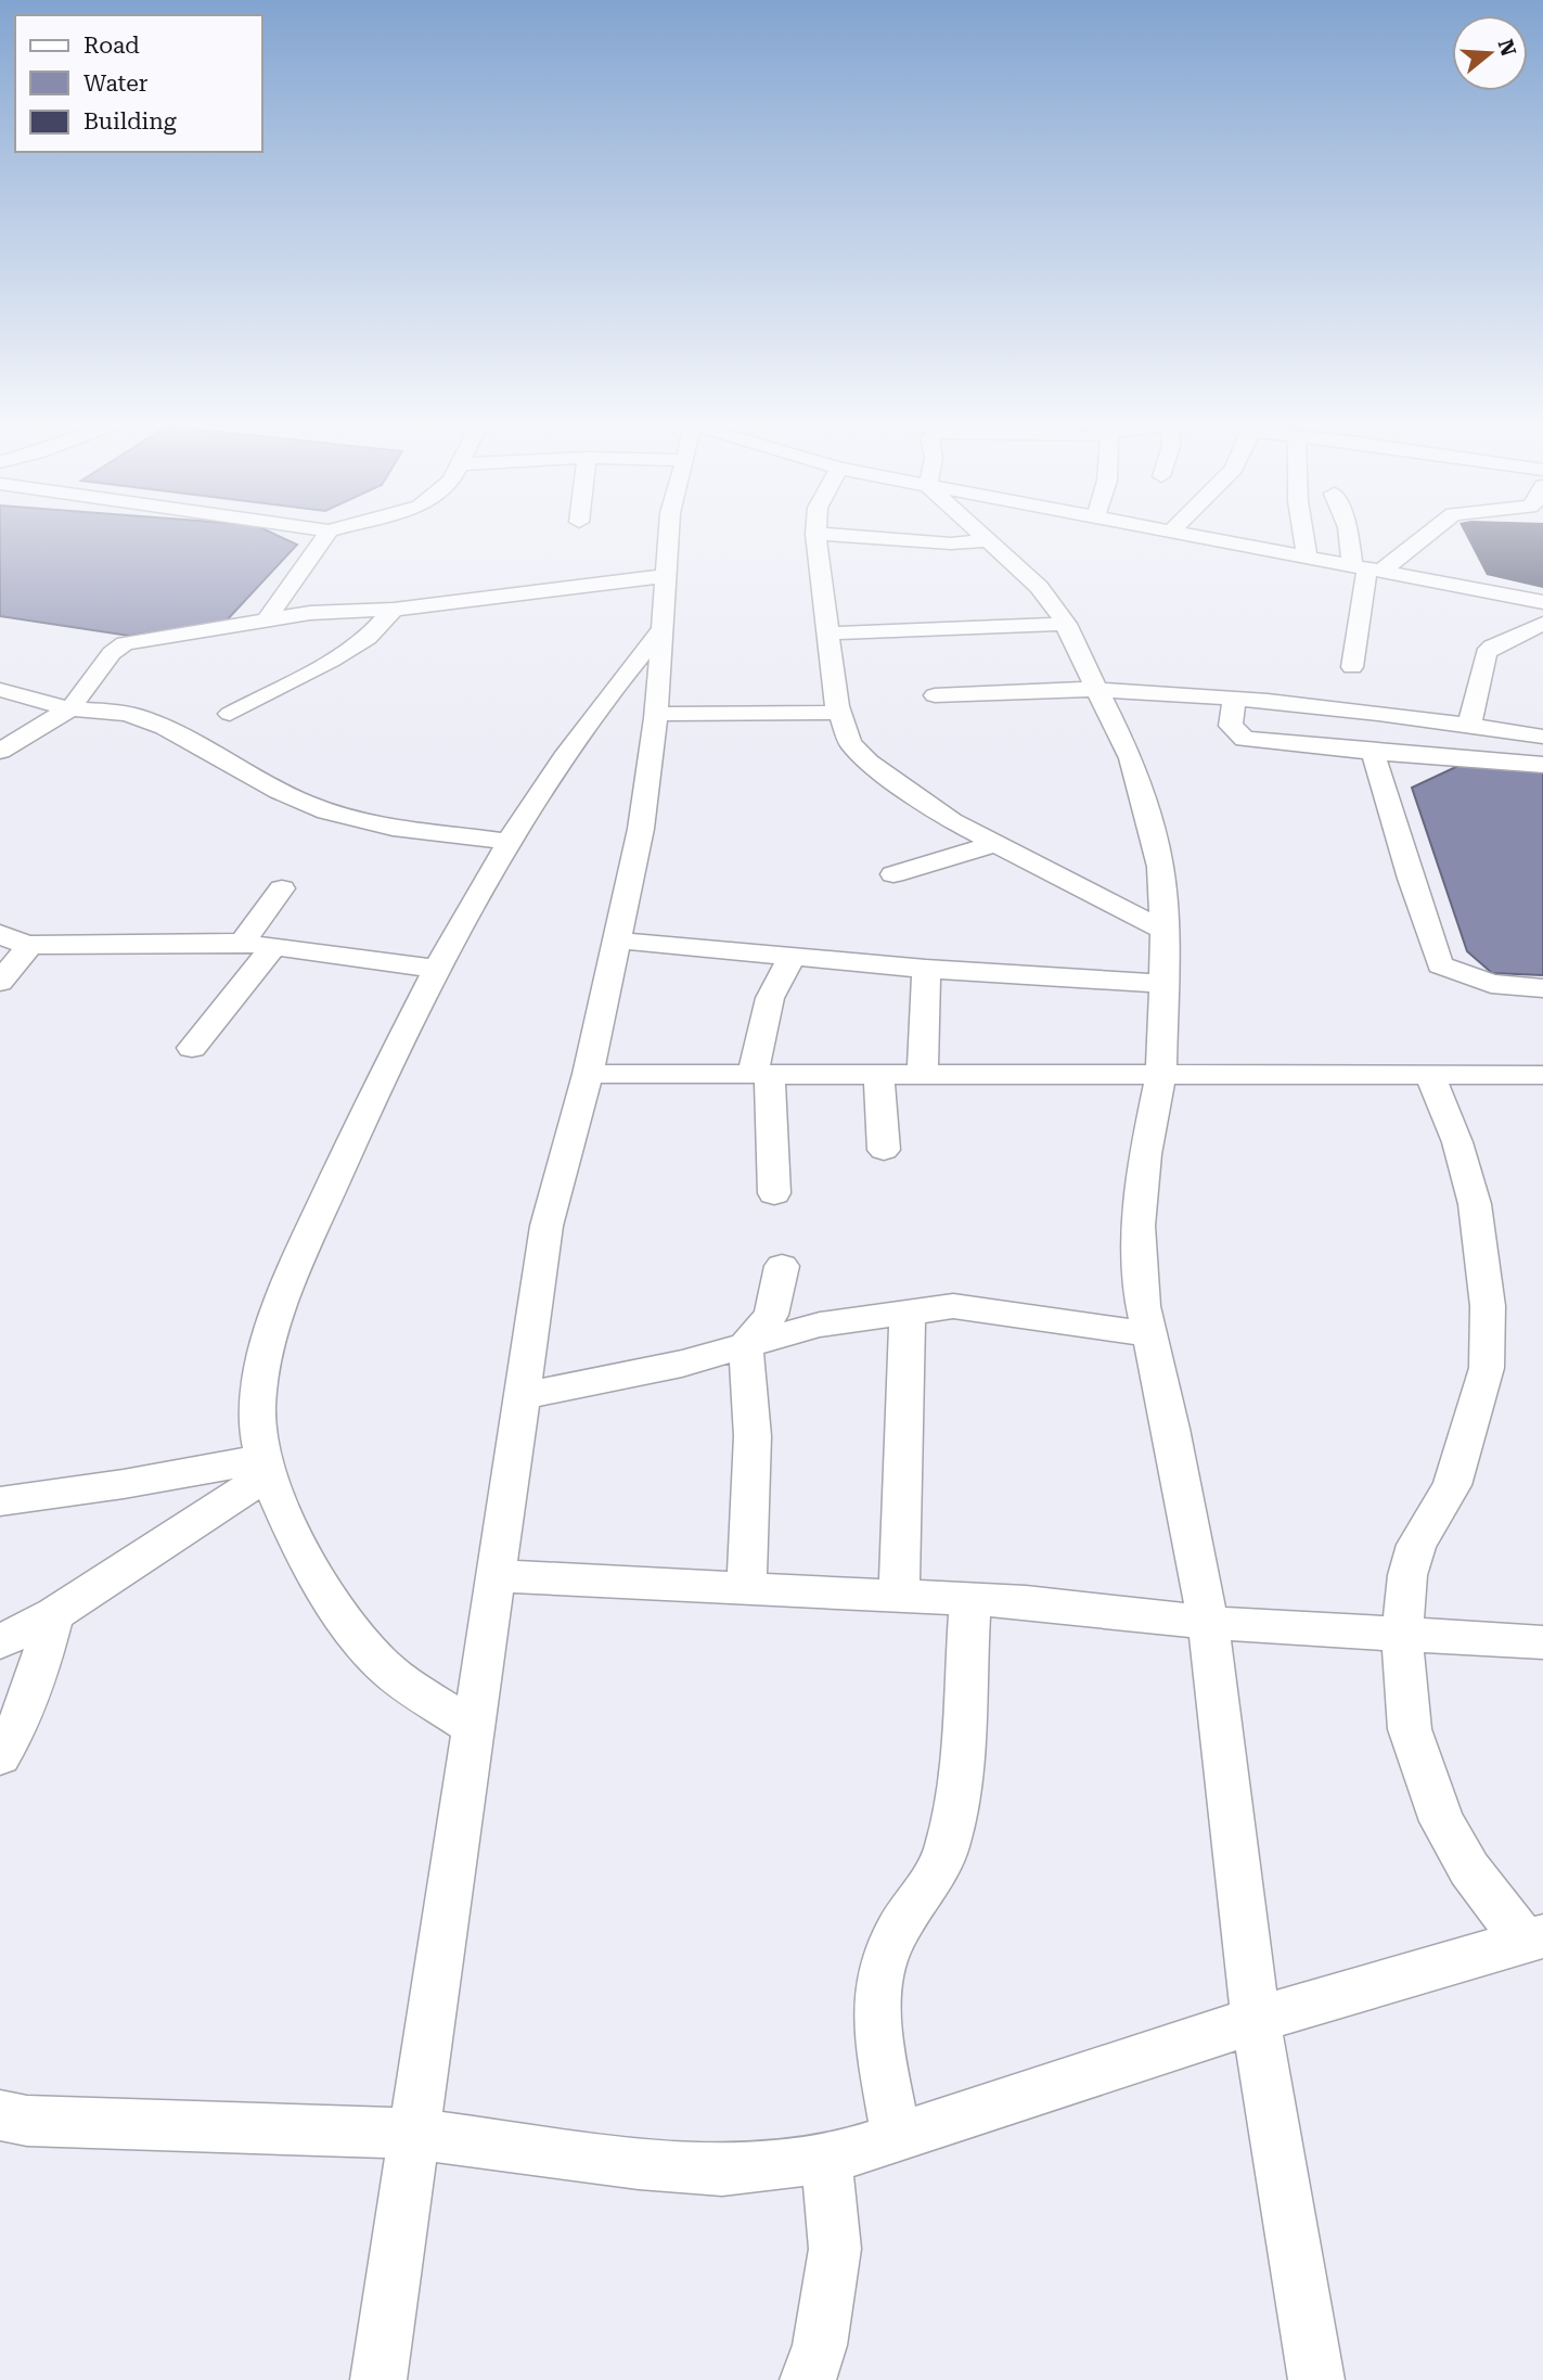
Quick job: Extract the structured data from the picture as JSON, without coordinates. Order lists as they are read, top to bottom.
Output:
{
  "legend": ["Road", "Water", "Building"],
  "north": "right"
}
